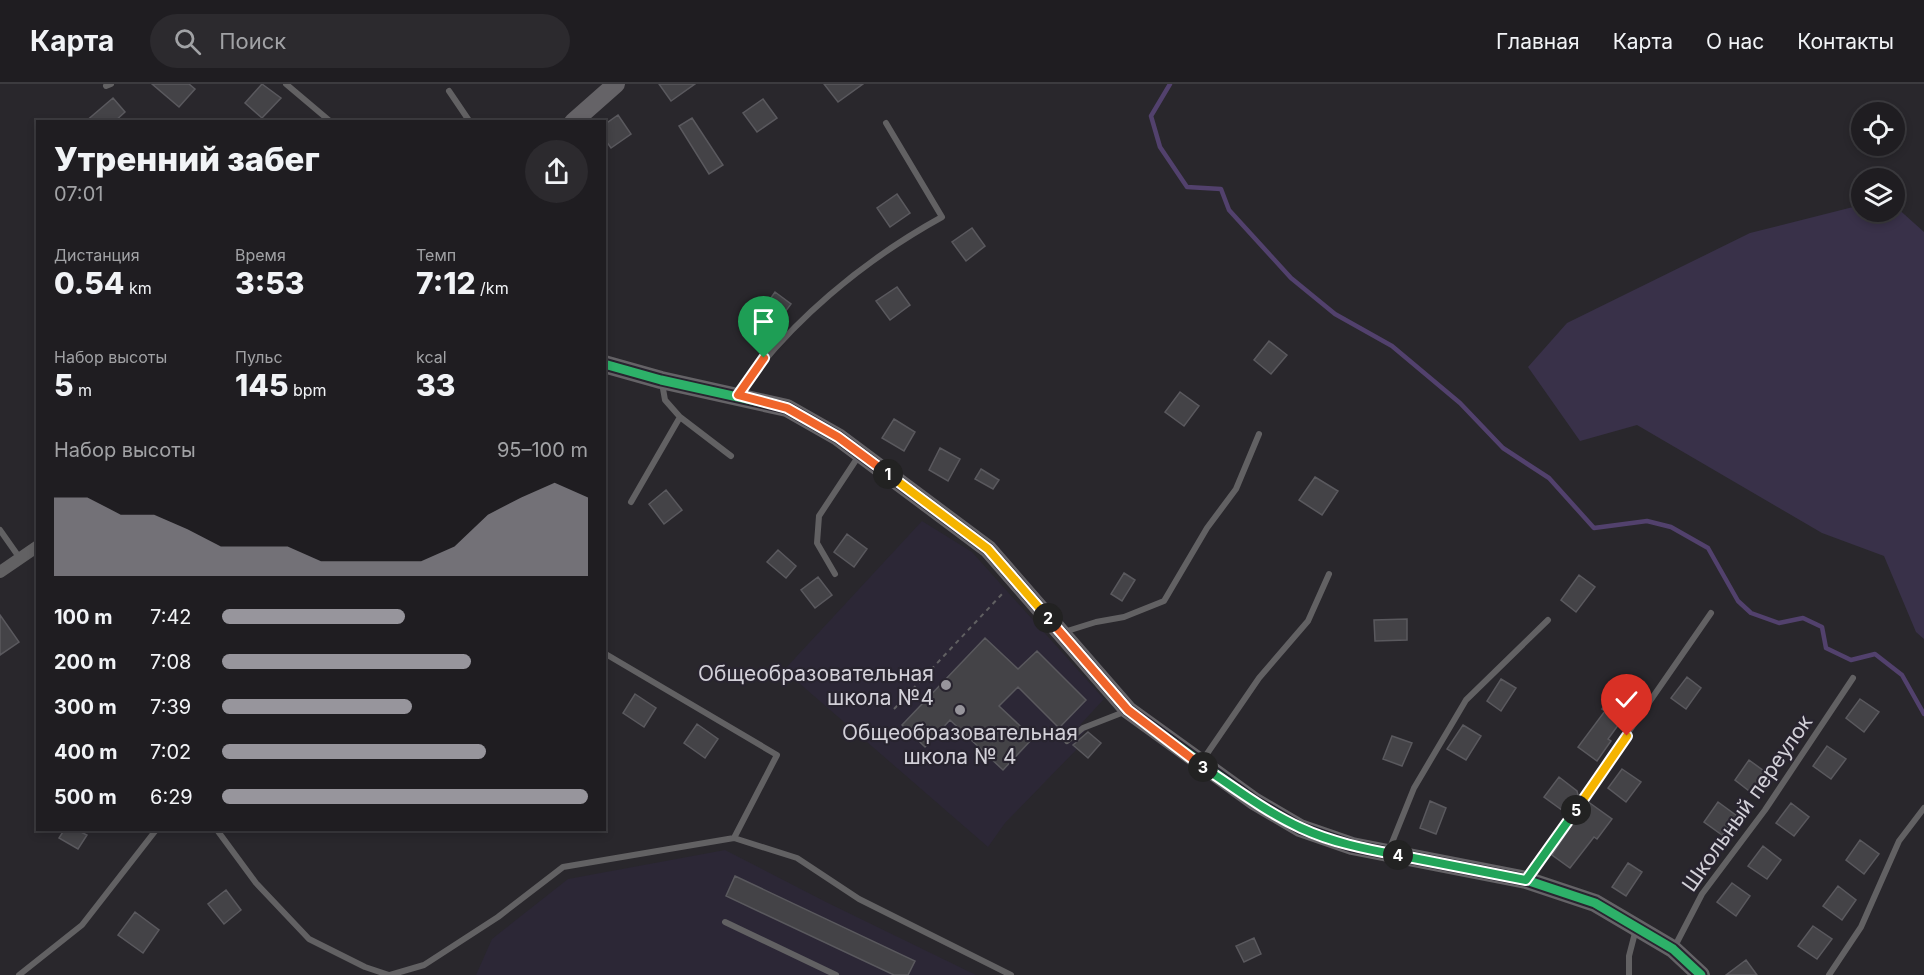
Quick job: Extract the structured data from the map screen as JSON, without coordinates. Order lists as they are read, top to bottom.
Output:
{
  "streets": {
    "lane": ["Школьный переулок"]
  },
  "places": ["Общеобразовательная школа №4", "Общеобразовательная школа № 4"],
  "page": {
    "header": "Карта",
    "search": "Поиск",
    "nav": [
      "Главная",
      "Карта",
      "О нас",
      "Контакты"
    ],
    "heading": ["Утренний забег", "07:01"],
    "stats": [
      ["Дистанция", "0.54 km"],
      ["Время", "3:53"],
      ["Темп", "7:12 /km"],
      ["Набор высоты", "5 m"],
      ["Пульс", "145 bpm"],
      ["kcal", "33"]
    ],
    "chart": ["Набор высоты", "95–100 m"],
    "pins": [
      "1",
      "2",
      "3",
      "5",
      "4"
    ],
    "list": [
      {
        "name": "100 m",
        "note": "7:42"
      },
      {
        "name": "200 m",
        "note": "7:08"
      },
      {
        "name": "300 m",
        "note": "7:39"
      },
      {
        "name": "400 m",
        "note": "7:02"
      },
      {
        "name": "500 m",
        "note": "6:29"
      }
    ]
  }
}
